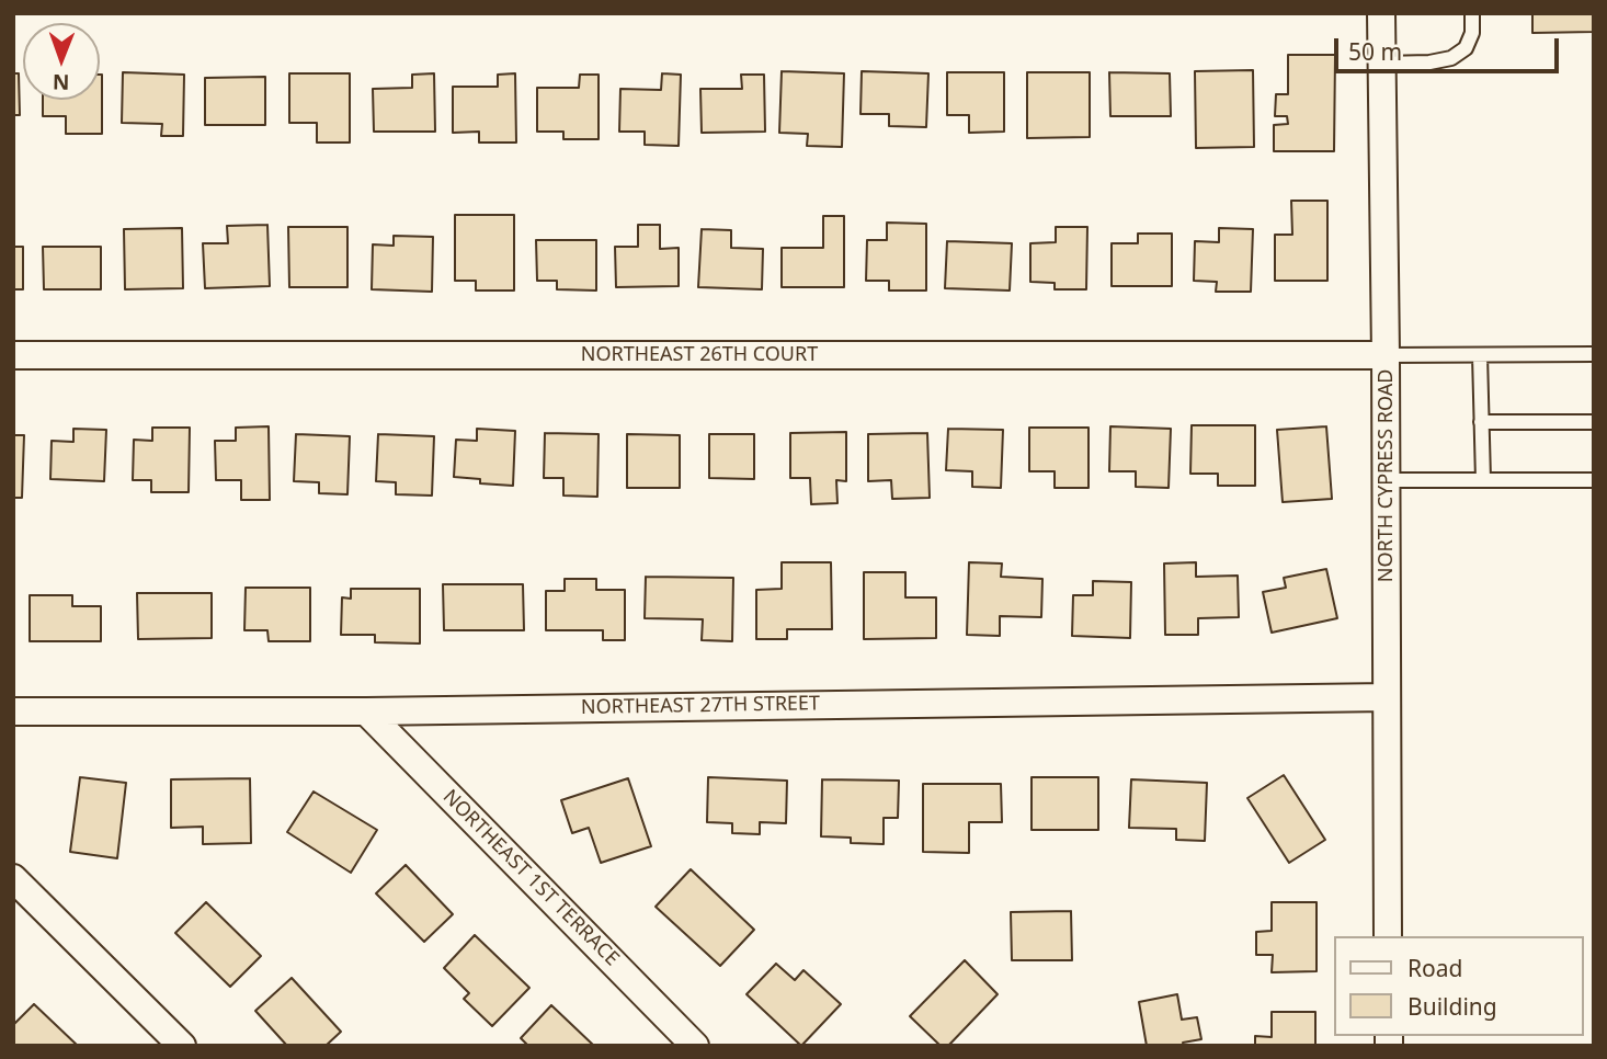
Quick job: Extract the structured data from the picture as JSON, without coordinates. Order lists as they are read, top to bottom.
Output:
{
  "streets": {
    "street": [
      "NORTHEAST 26TH COURT",
      "NORTH CYPRESS ROAD",
      "NORTHEAST 27TH STREET",
      "NORTHEAST 1ST TERRACE"
    ]
  },
  "crossings": [
    ["NORTHEAST 26TH COURT", "NORTH CYPRESS ROAD"],
    ["NORTH CYPRESS ROAD", "NORTHEAST 27TH STREET"],
    ["NORTHEAST 27TH STREET", "NORTHEAST 1ST TERRACE"]
  ],
  "legend": ["Road", "Building"],
  "scale_bar": "50 m",
  "north": "bottom"
}
